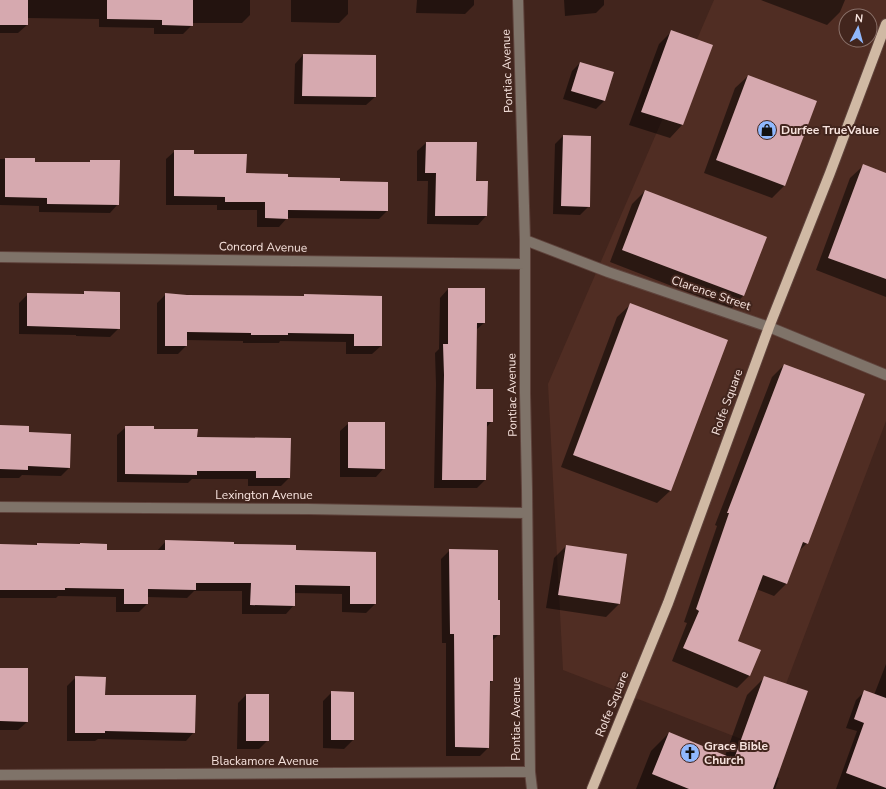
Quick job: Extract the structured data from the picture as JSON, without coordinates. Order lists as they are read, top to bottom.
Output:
{
  "streets": {
    "main road": ["Rolfe Square"],
    "street": [
      "Pontiac Avenue",
      "Concord Avenue",
      "Clarence Street",
      "Lexington Avenue",
      "Blackamore Avenue"
    ]
  },
  "crossings": [
    ["Pontiac Avenue", "Concord Avenue"],
    ["Pontiac Avenue", "Clarence Street"],
    ["Pontiac Avenue", "Lexington Avenue"],
    ["Pontiac Avenue", "Blackamore Avenue"],
    ["Clarence Street", "Rolfe Square"]
  ],
  "places": {
    "shop": ["Durfee TrueValue"],
    "church": ["Grace Bible Church"]
  },
  "north": "top"
}
